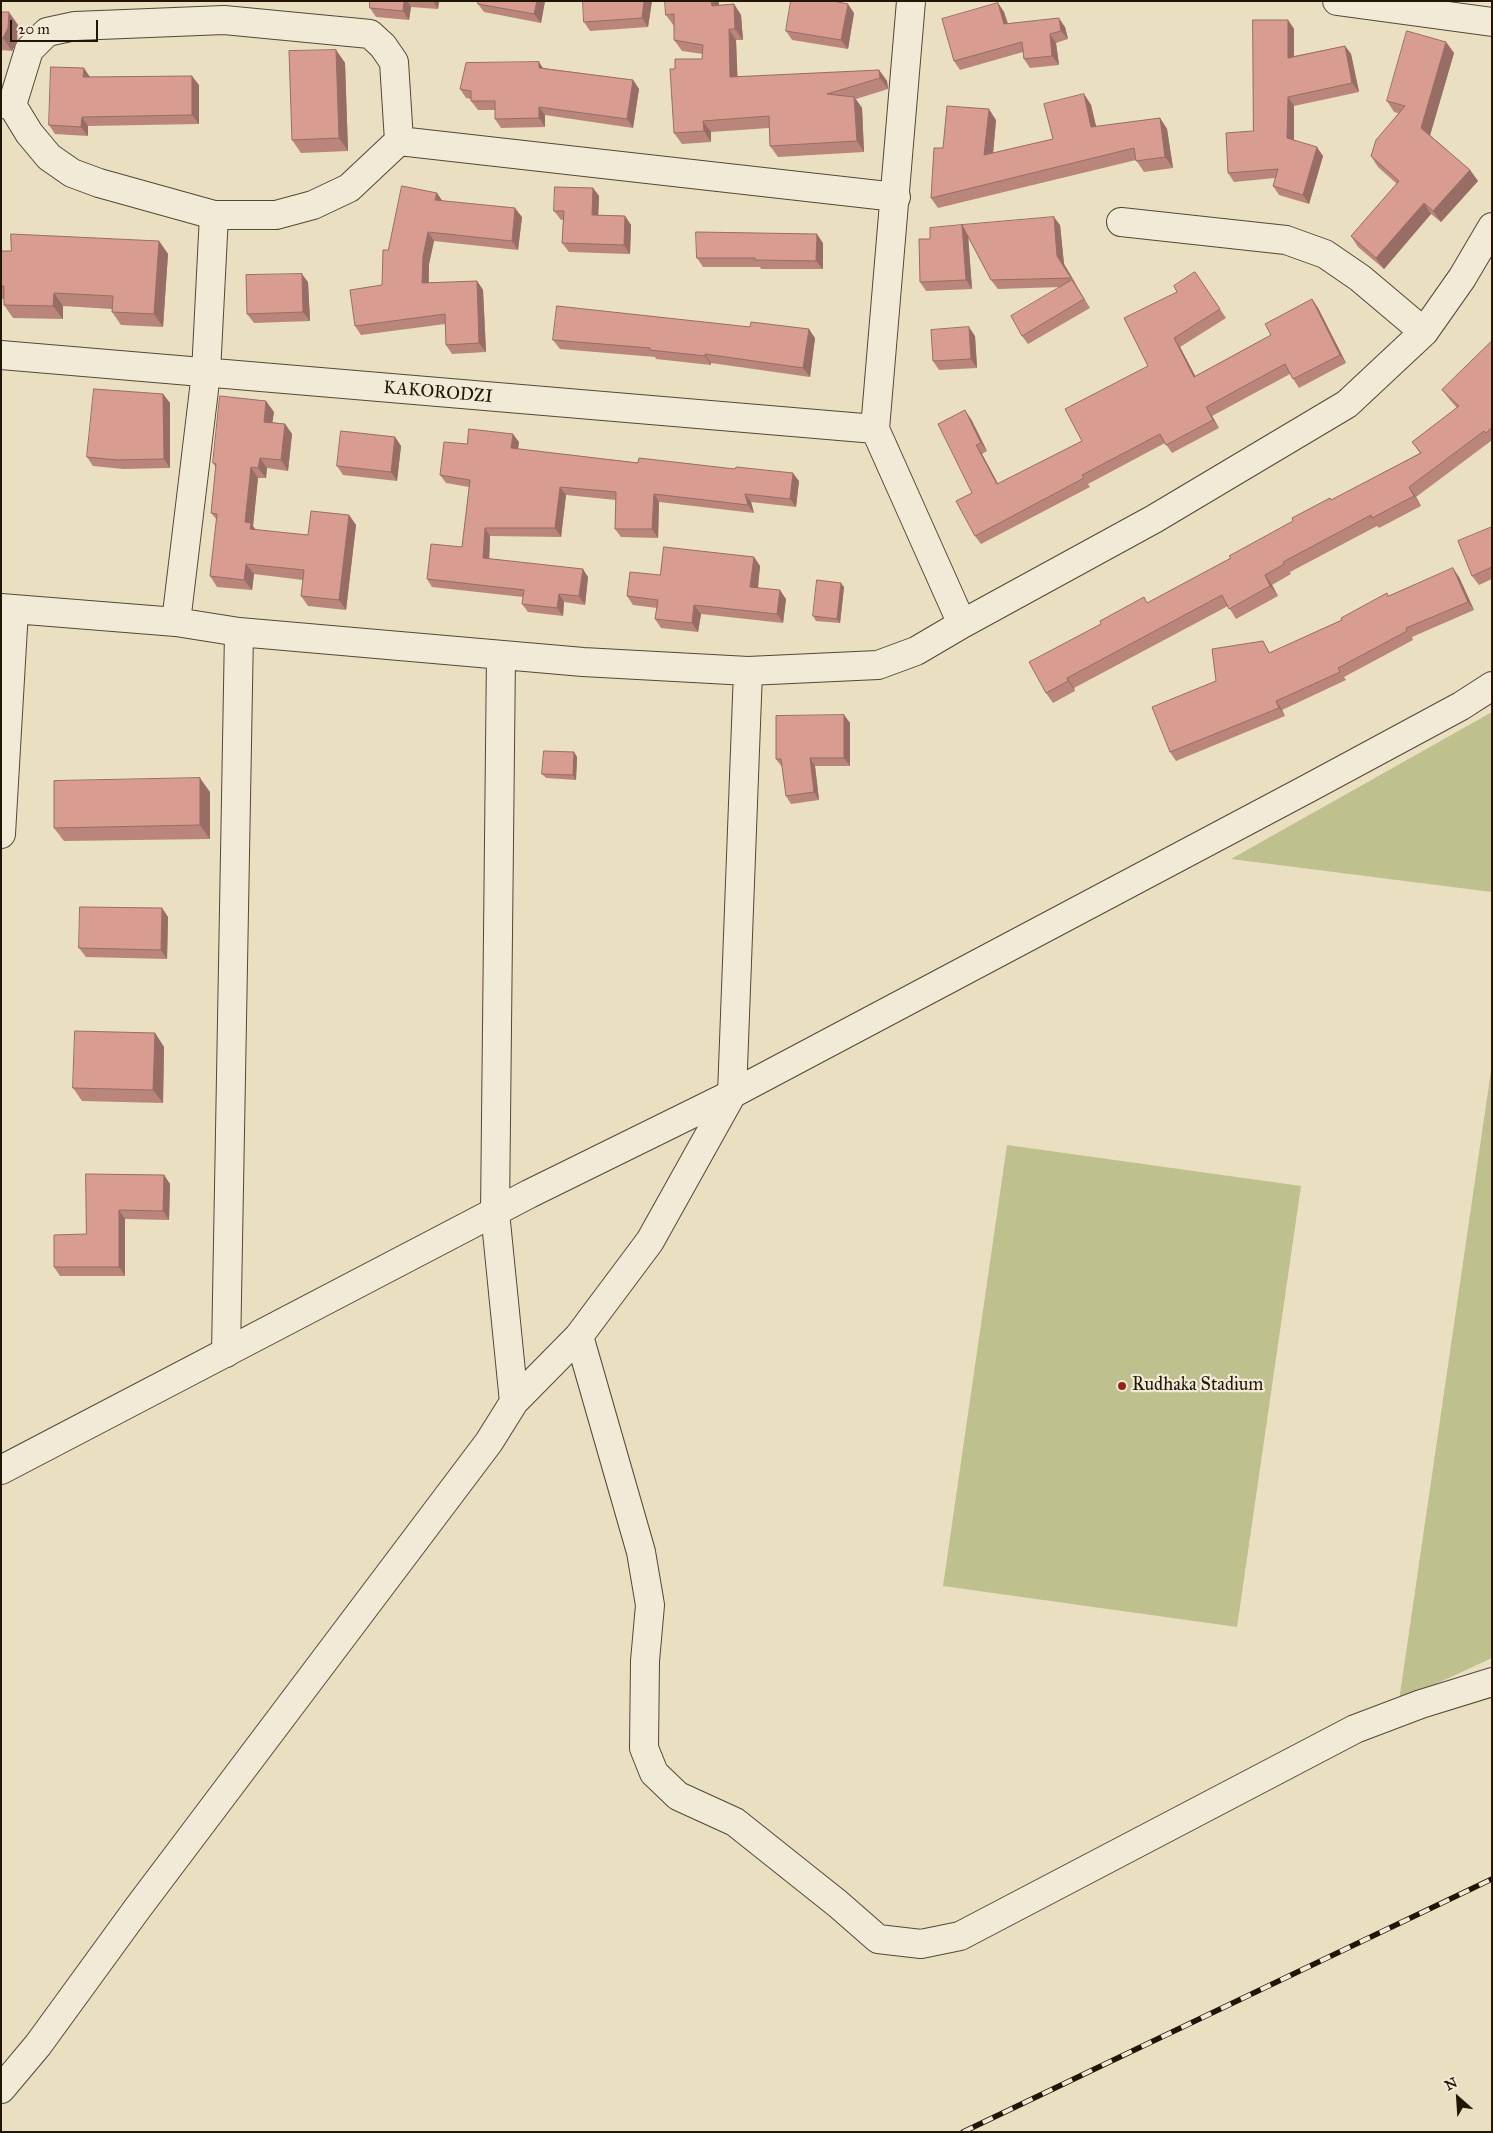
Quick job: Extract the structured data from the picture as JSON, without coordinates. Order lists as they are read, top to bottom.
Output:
{
  "streets": {
    "street": ["KAKORODZI"]
  },
  "places": ["Rudhaka Stadium"],
  "scale_bar": "20 m",
  "north": "top left"
}
